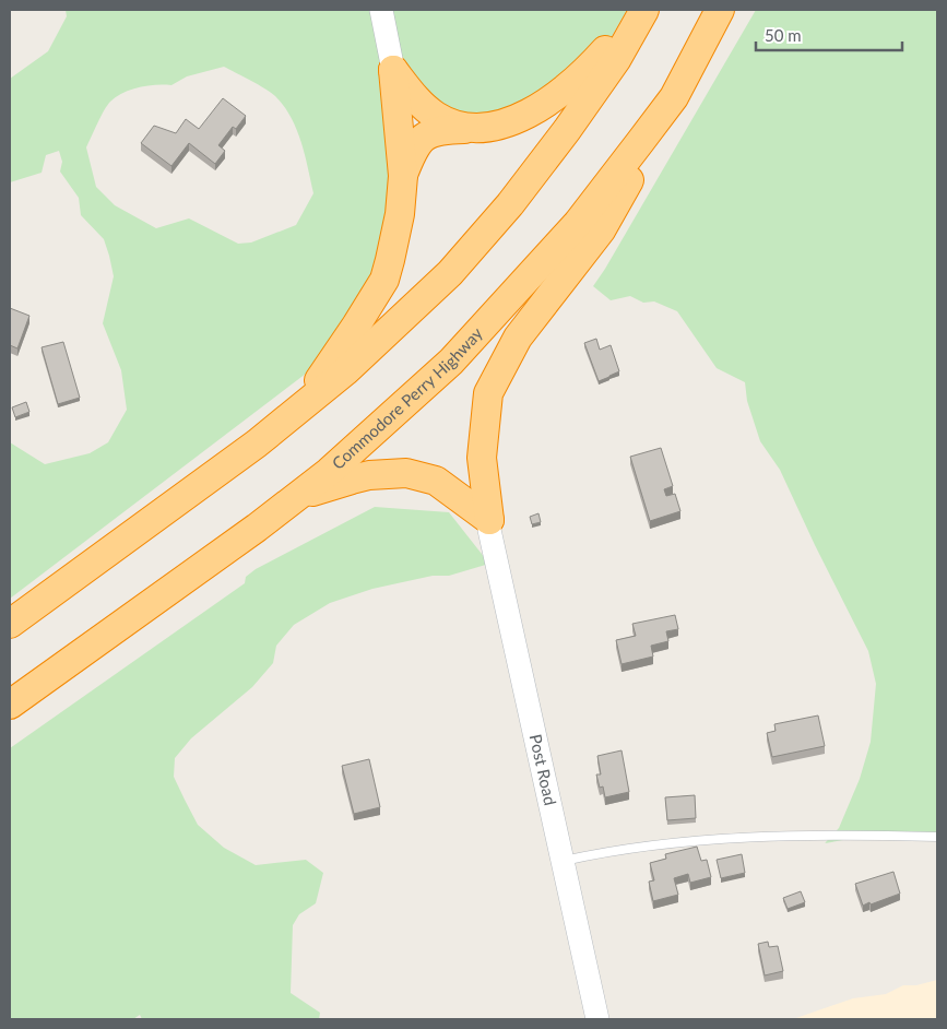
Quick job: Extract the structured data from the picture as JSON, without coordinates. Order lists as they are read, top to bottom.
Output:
{
  "streets": {
    "highway": ["Commodore Perry Highway"],
    "main road": ["Post Road"]
  },
  "scale_bar": "50 m"
}
